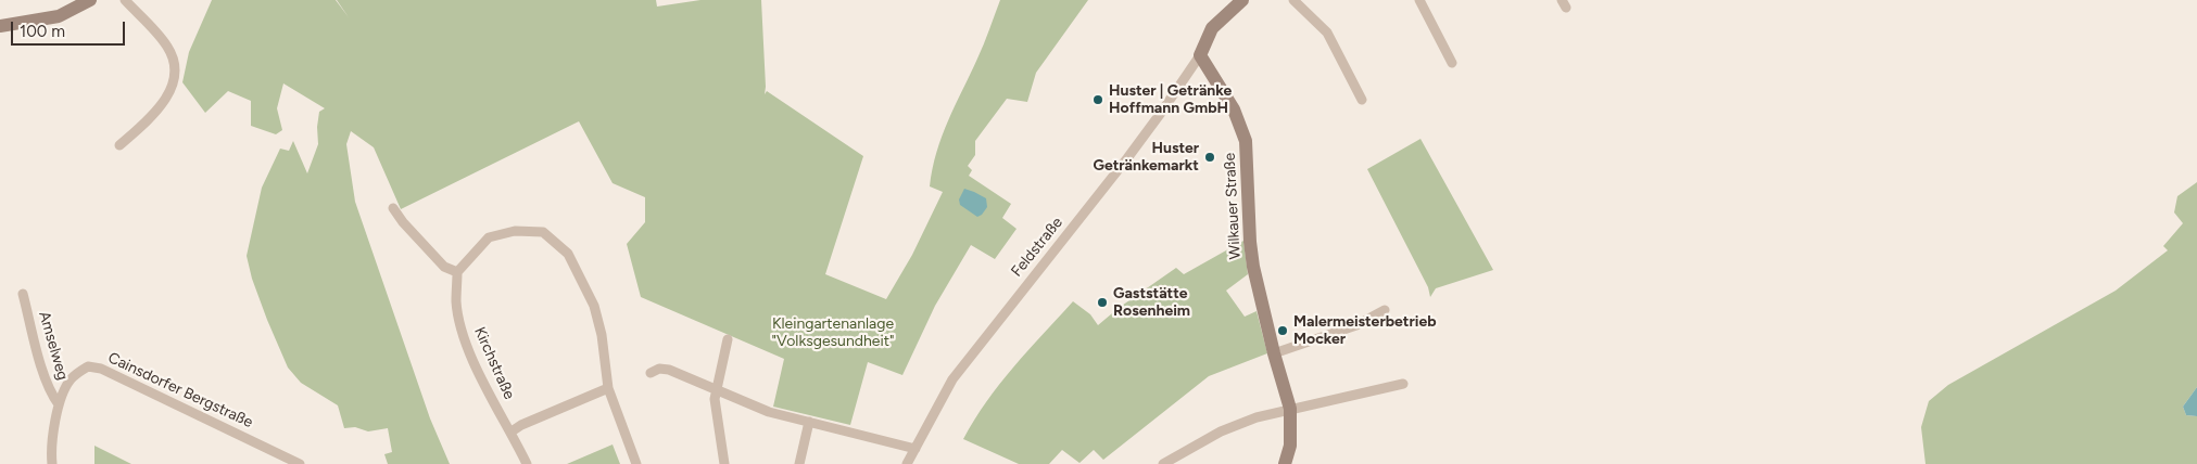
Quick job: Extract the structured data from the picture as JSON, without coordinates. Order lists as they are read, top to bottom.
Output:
{
  "streets": {
    "street": [
      "Wilkauer Straße",
      "Feldstraße",
      "Amselweg",
      "Kirchstraße",
      "Cainsdorfer Bergstraße"
    ]
  },
  "crossings": [
    ["Wilkauer Straße", "Feldstraße"],
    ["Amselweg", "Cainsdorfer Bergstraße"]
  ],
  "parks": ["Kleingartenanlage \"Volksgesundheit\""],
  "places": [
    "Huster | Getränke Hoffmann GmbH",
    "Huster Getränkemarkt",
    "Gaststätte Rosenheim",
    "Malermeisterbetrieb Mocker"
  ],
  "scale_bar": "100 m"
}
